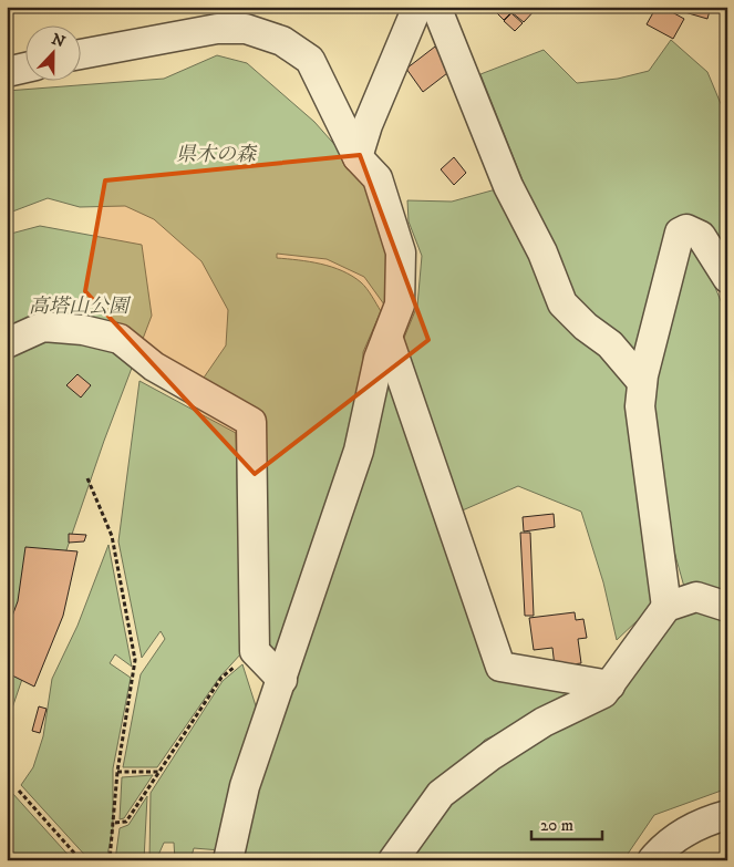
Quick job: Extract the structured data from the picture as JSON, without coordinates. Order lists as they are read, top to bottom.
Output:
{
  "parks": ["県木の森", "高塔山公園"],
  "scale_bar": "20 m",
  "north": "top"
}
